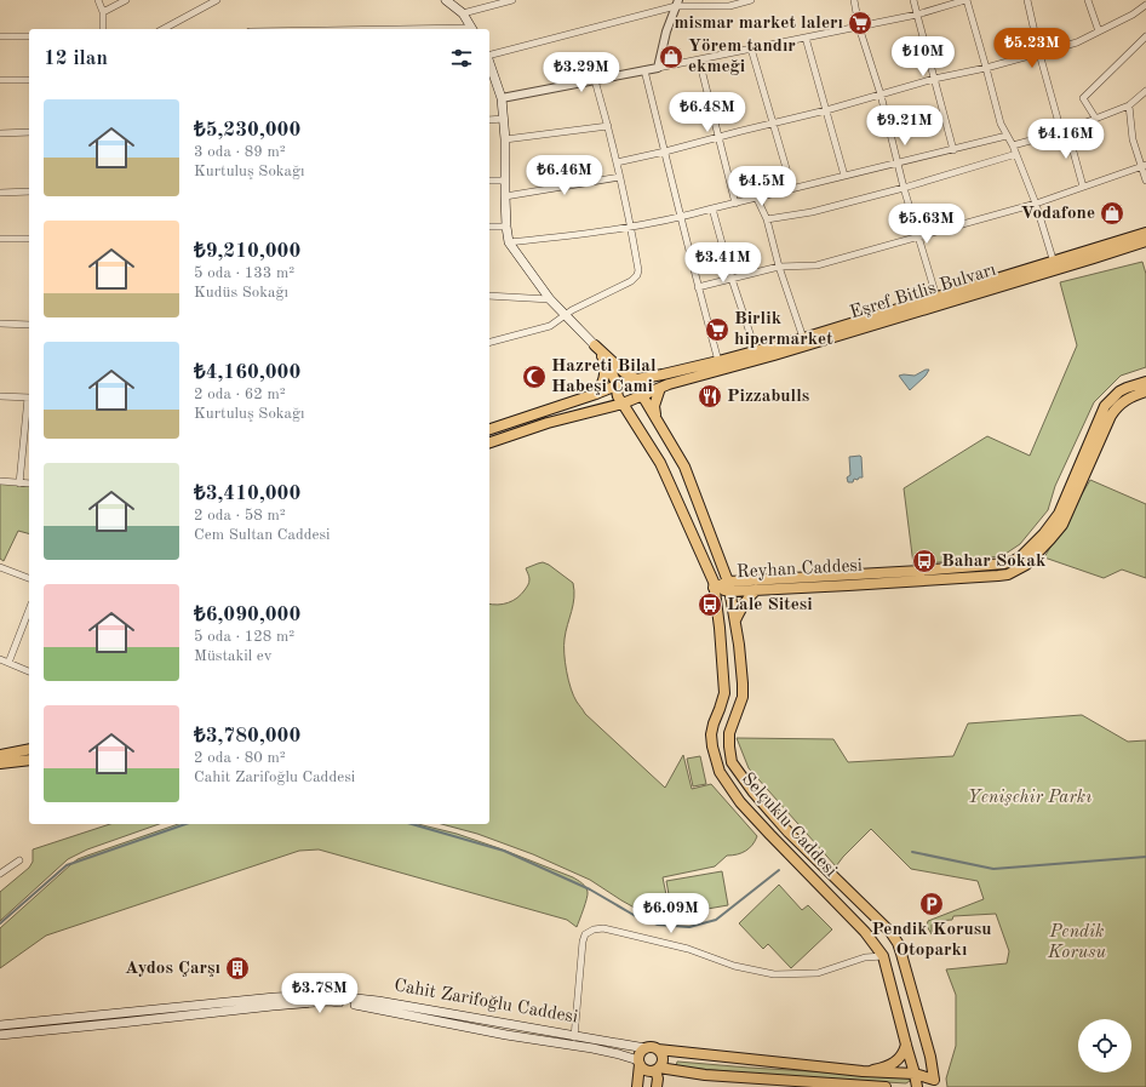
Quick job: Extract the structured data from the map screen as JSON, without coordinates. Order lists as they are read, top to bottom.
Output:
{
  "streets": {
    "main road": [
      "Eşref Bitlis Bulvarı",
      "Reyhan Caddesi",
      "Selçuklu Caddesi",
      "Cahit Zarifoğlu Caddesi"
    ]
  },
  "crossings": [
    ["Eşref Bitlis Bulvarı", "Selçuklu Caddesi"],
    ["Reyhan Caddesi", "Selçuklu Caddesi"]
  ],
  "parks": ["Yenişehir Parkı", "Pendik Korusu"],
  "places": {
    "supermarket": ["mismar market lalerı", "Birlik hipermarket"],
    "shop": ["Yörem tandır ekmeği", "Vodafone"],
    "mosque": ["Hazreti Bilal Habeşi Cami"],
    "restaurant": ["Pizzabulls"],
    "bus stop": ["Bahar Sokak", "Lale Sitesi"],
    "parking": ["Pendik Korusu Otoparkı"],
    "building": ["Aydos Çarşı"]
  },
  "page": {
    "price": [
      "₺5.23M",
      "₺10M",
      "₺3.29M",
      "₺6.48M",
      "₺9.21M",
      "₺4.16M",
      "₺6.46M",
      "₺4.5M",
      "₺5.63M",
      "₺3.41M",
      "₺6.09M",
      "₺3.78M"
    ],
    "heading": "12 ilan",
    "list": [
      {
        "name": "₺5,230,000",
        "note": "3 oda · 89 m² · Kurtuluş Sokağı"
      },
      {
        "name": "₺9,210,000",
        "note": "5 oda · 133 m² · Kudüs Sokağı"
      },
      {
        "name": "₺4,160,000",
        "note": "2 oda · 62 m² · Kurtuluş Sokağı"
      },
      {
        "name": "₺3,410,000",
        "note": "2 oda · 58 m² · Cem Sultan Caddesi"
      },
      {
        "name": "₺6,090,000",
        "note": "5 oda · 128 m² · Müstakil ev"
      },
      {
        "name": "₺3,780,000",
        "note": "2 oda · 80 m² · Cahit Zarifoğlu Caddesi"
      }
    ]
  }
}
